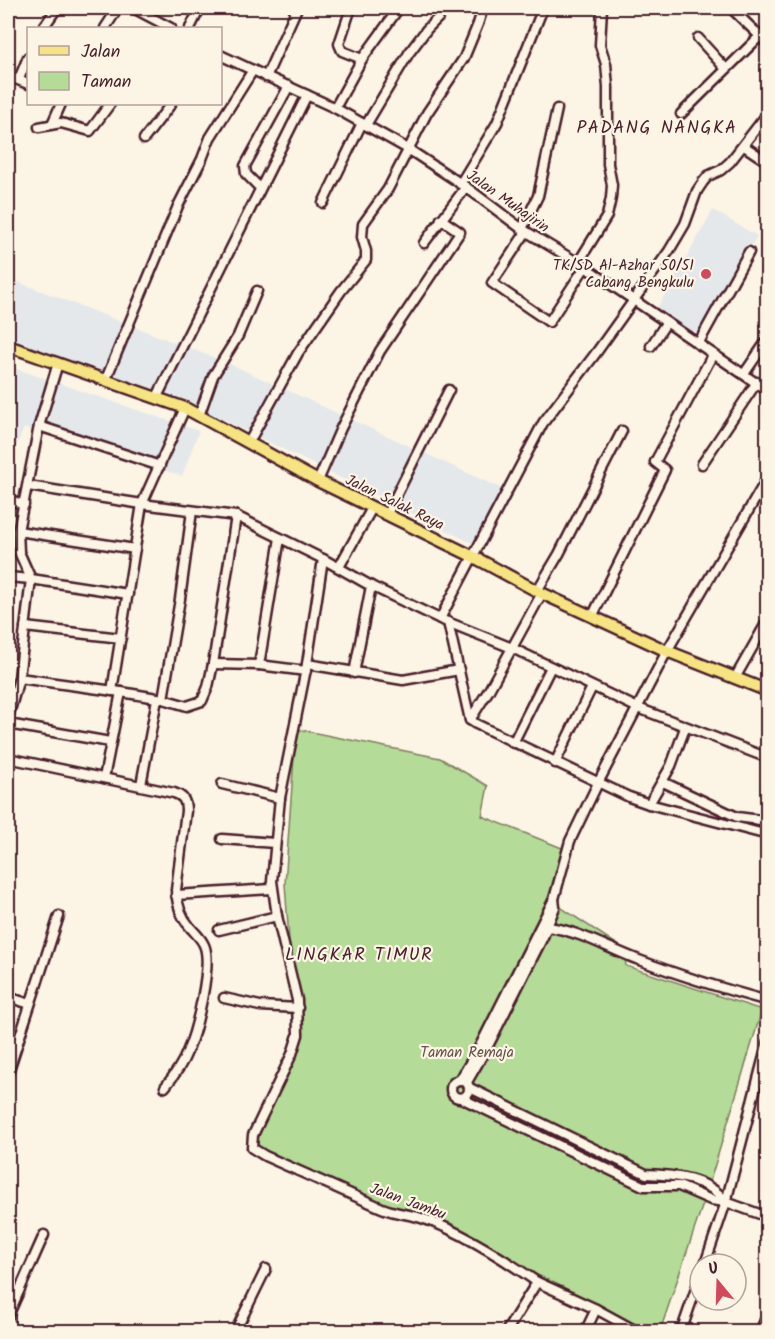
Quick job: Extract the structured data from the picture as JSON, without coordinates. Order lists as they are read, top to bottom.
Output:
{
  "streets": {
    "main road": ["Jalan Salak Raya"],
    "street": ["Jalan Muhajirin", "Jalan Jambu"]
  },
  "districts": ["PADANG NANGKA", "LINGKAR TIMUR"],
  "parks": ["Taman Remaja"],
  "places": ["TK/SD Al-Azhar 50/51 Cabang Bengkulu"],
  "legend": ["Jalan", "Taman"],
  "north": "top"
}
